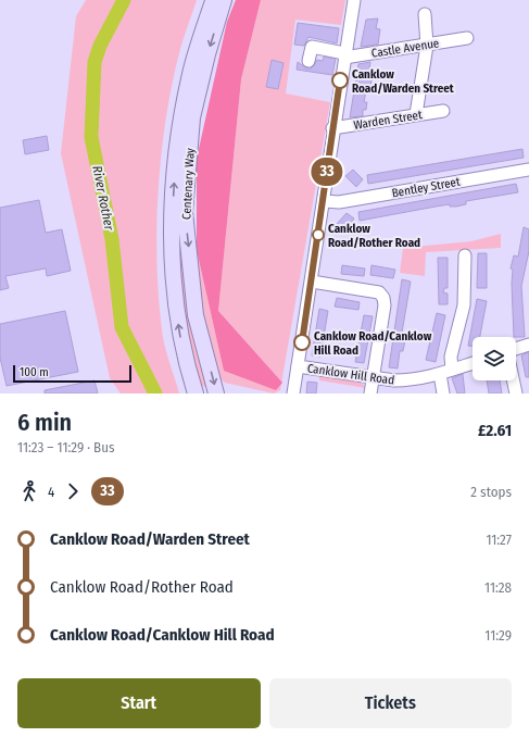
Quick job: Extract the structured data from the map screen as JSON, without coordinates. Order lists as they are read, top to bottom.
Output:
{
  "streets": {
    "main road": ["Centenary Way"],
    "street": [
      "Castle Avenue",
      "Warden Street",
      "Bentley Street",
      "Canklow Hill Road"
    ]
  },
  "water": ["River Rother"],
  "places": ["Canklow Road/Warden Street", "Canklow Road/Rother Road", "Canklow Road/Canklow Hill Road"],
  "lines": ["bus line 33"],
  "scale_bar": "100 m",
  "page": {
    "on_map": "33",
    "scale": "100 m",
    "heading": ["6 min", "11:23 – 11:29 · Bus", "£2.61"],
    "legs": ["4", "33", "2 stops"],
    "list": [
      {
        "name": "Canklow Road/Warden Street",
        "value": "11:27"
      },
      {
        "name": "Canklow Road/Rother Road",
        "value": "11:28"
      },
      {
        "name": "Canklow Road/Canklow Hill Road",
        "value": "11:29"
      }
    ],
    "buttons": ["Start", "Tickets"]
  }
}
